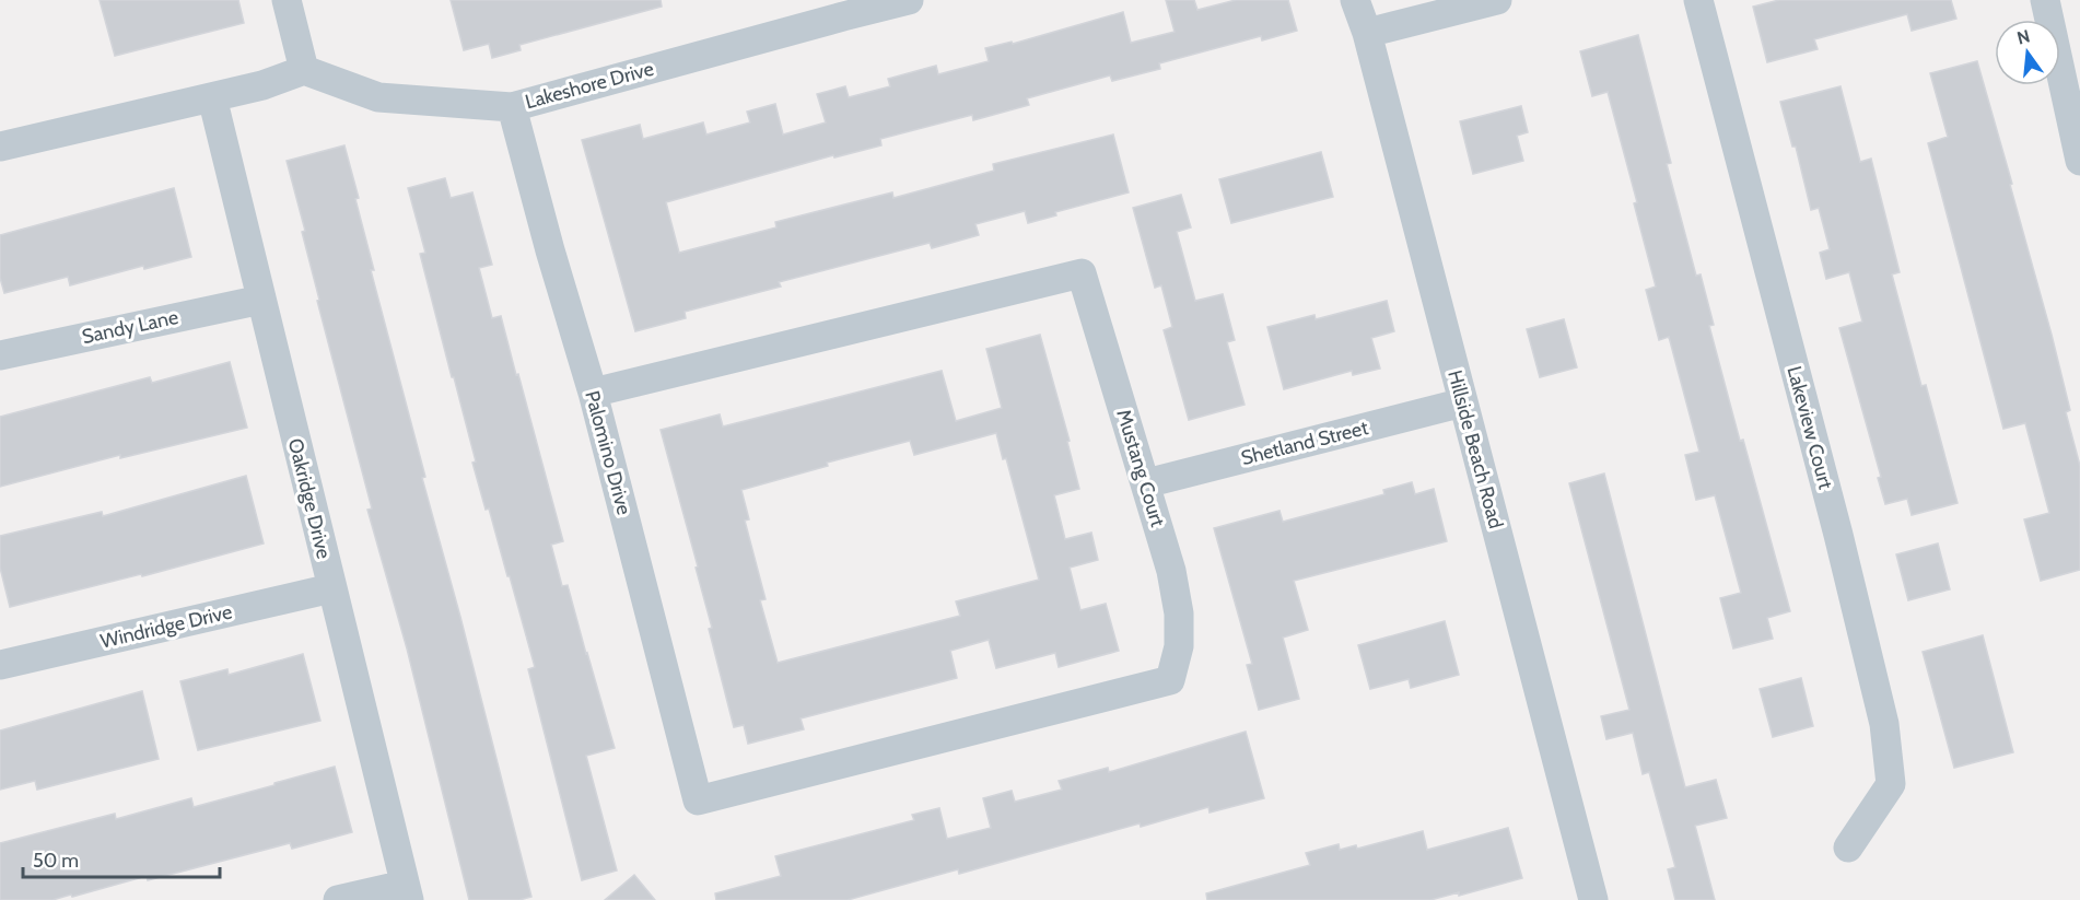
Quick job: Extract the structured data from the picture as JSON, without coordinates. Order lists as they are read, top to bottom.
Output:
{
  "streets": {
    "street": [
      "Lakeshore Drive",
      "Sandy Lane",
      "Lakeview Court",
      "Shetland Street",
      "Hillside Beach Road",
      "Palomino Drive",
      "Mustang Court",
      "Oakridge Drive",
      "Windridge Drive"
    ]
  },
  "crossings": [
    ["Lakeshore Drive", "Palomino Drive"],
    ["Sandy Lane", "Oakridge Drive"],
    ["Shetland Street", "Hillside Beach Road"],
    ["Shetland Street", "Mustang Court"],
    ["Palomino Drive", "Mustang Court"],
    ["Oakridge Drive", "Windridge Drive"]
  ],
  "scale_bar": "50 m",
  "north": "top"
}
